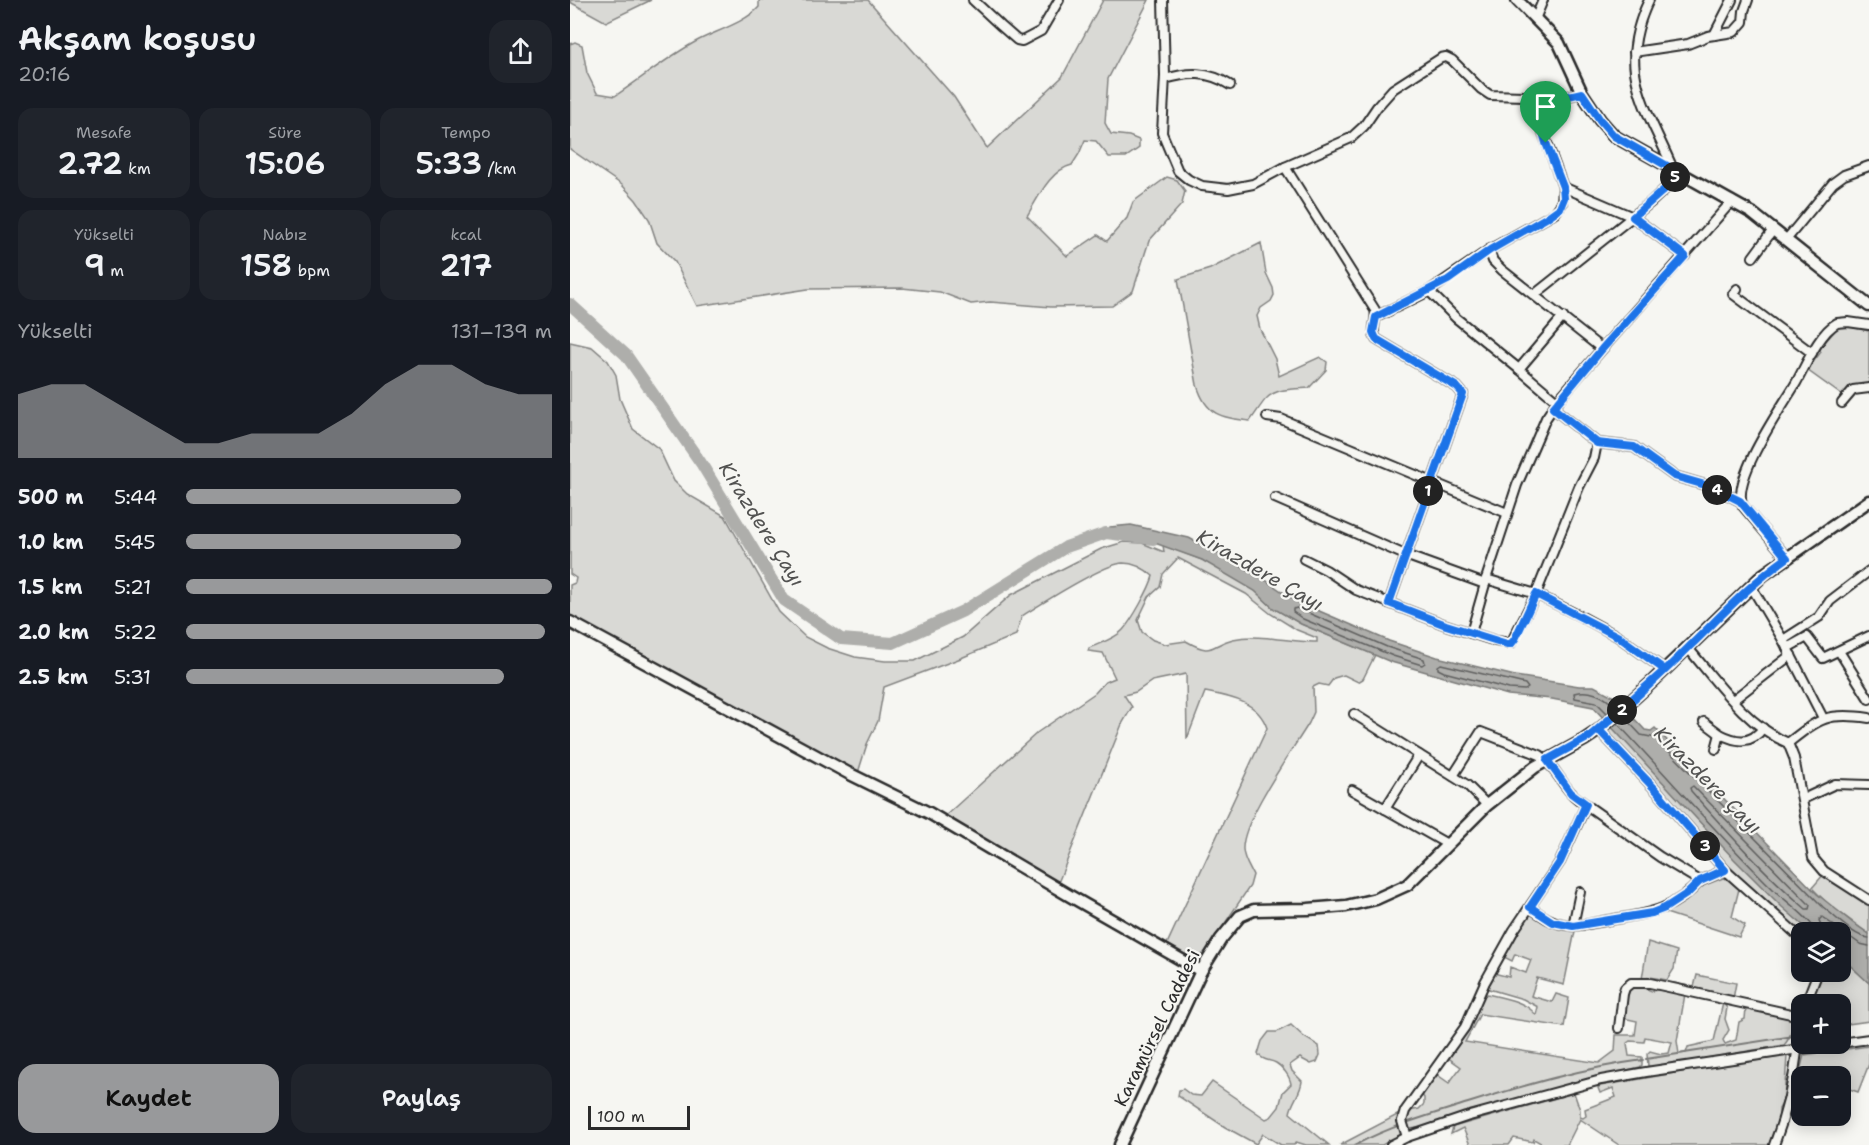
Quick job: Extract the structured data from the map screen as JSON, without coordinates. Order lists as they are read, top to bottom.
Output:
{
  "streets": {
    "street": ["Karamürsel Caddesi"]
  },
  "water": ["Kirazdere Çayı"],
  "scale_bar": "100 m",
  "page": {
    "heading": ["Akşam koşusu", "20:16"],
    "stats": [
      ["Mesafe", "2.72 km"],
      ["Süre", "15:06"],
      ["Tempo", "5:33 /km"],
      ["Yükselti", "9 m"],
      ["Nabız", "158 bpm"],
      ["kcal", "217"]
    ],
    "pins": [
      "5",
      "4",
      "1",
      "2",
      "3"
    ],
    "chart": ["Yükselti", "131–139 m"],
    "list": [
      {
        "name": "500 m",
        "note": "5:44"
      },
      {
        "name": "1.0 km",
        "note": "5:45"
      },
      {
        "name": "1.5 km",
        "note": "5:21"
      },
      {
        "name": "2.0 km",
        "note": "5:22"
      },
      {
        "name": "2.5 km",
        "note": "5:31"
      }
    ],
    "map_buttons": ["+", "−"],
    "buttons": ["Kaydet", "Paylaş"],
    "scale": "100 m"
  }
}
